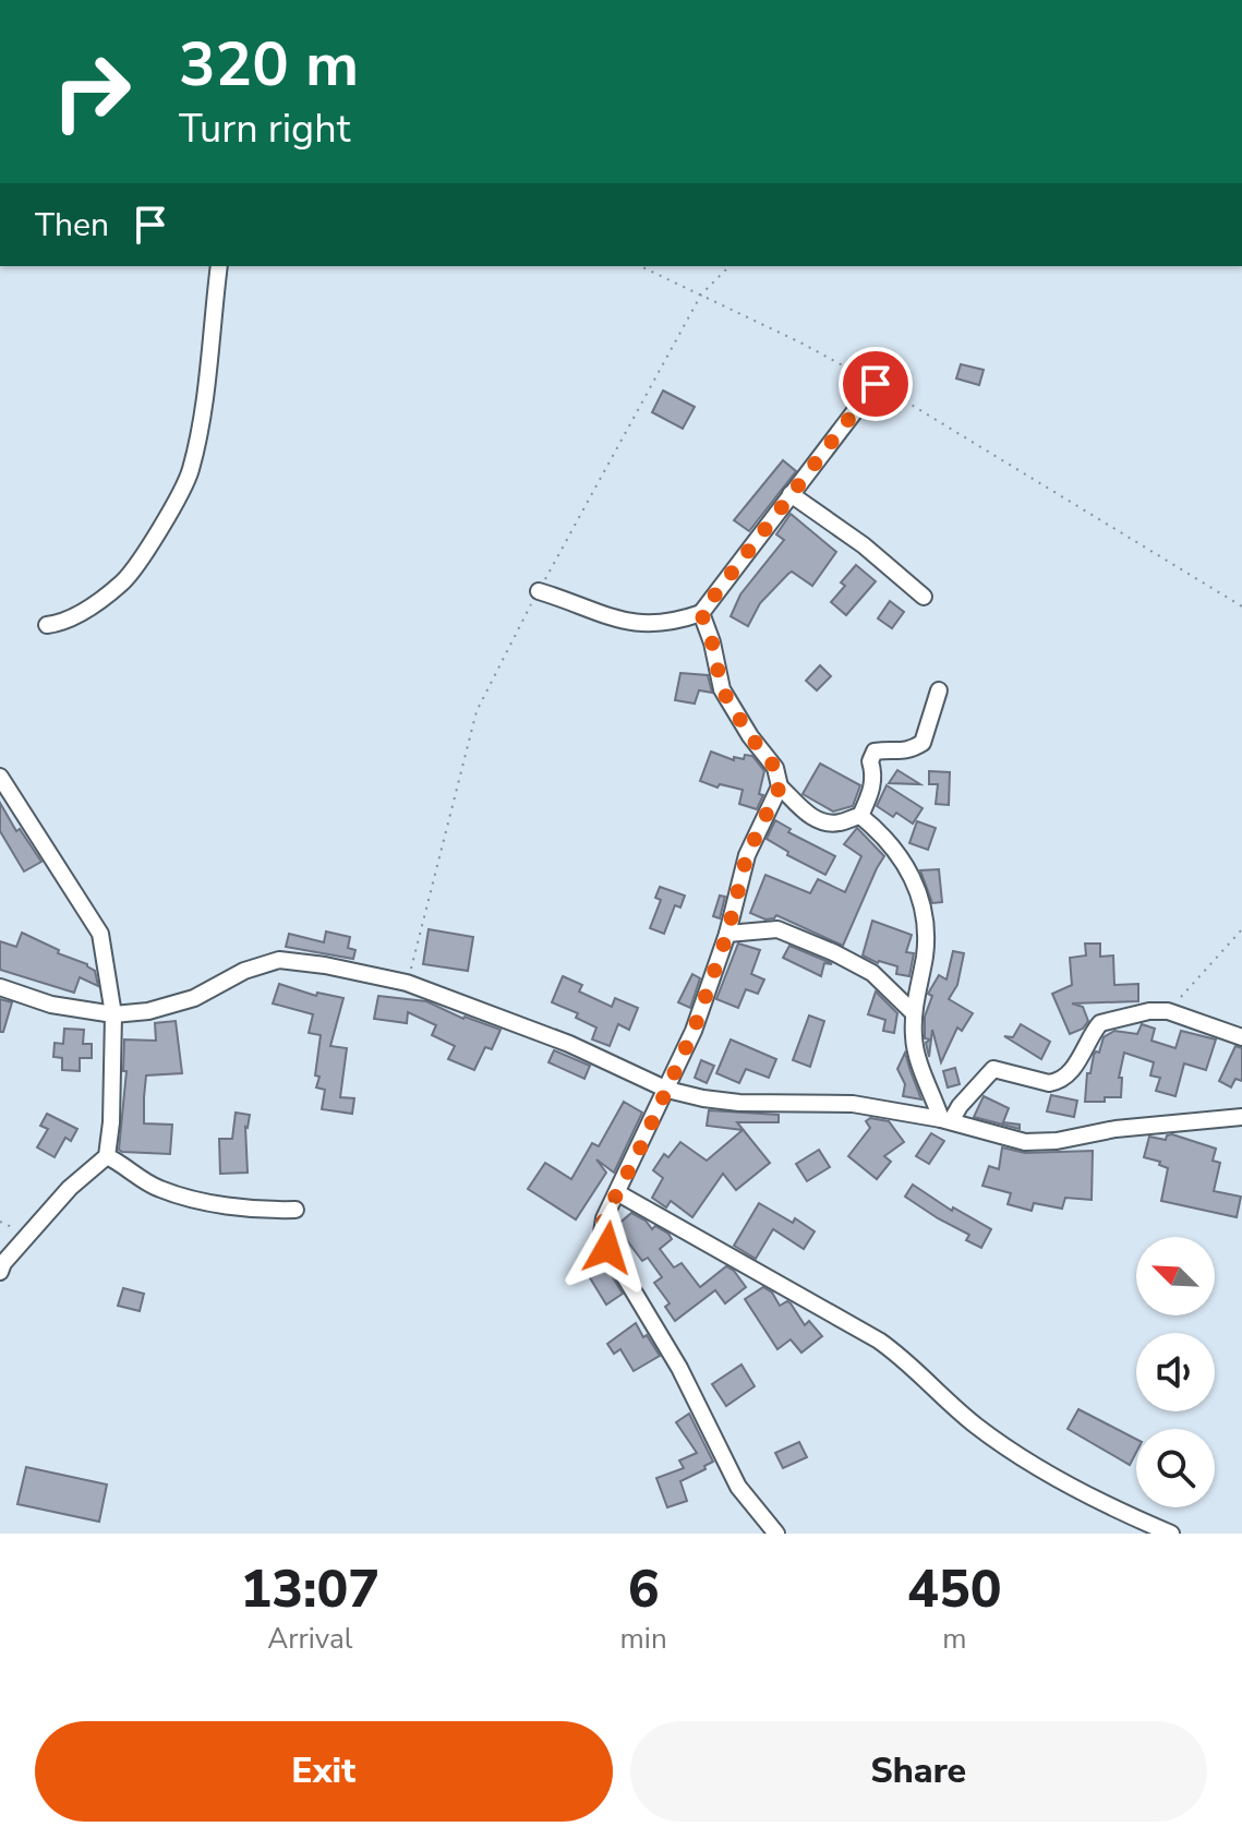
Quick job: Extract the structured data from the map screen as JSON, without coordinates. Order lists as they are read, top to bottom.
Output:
{
  "north": "top left",
  "page": {
    "turn": ["320 m", "Turn right"],
    "then": "Then",
    "eta": [
      "13:07",
      "Arrival",
      "6",
      "min",
      "450",
      "m"
    ],
    "buttons": ["Exit", "Share"]
  }
}
